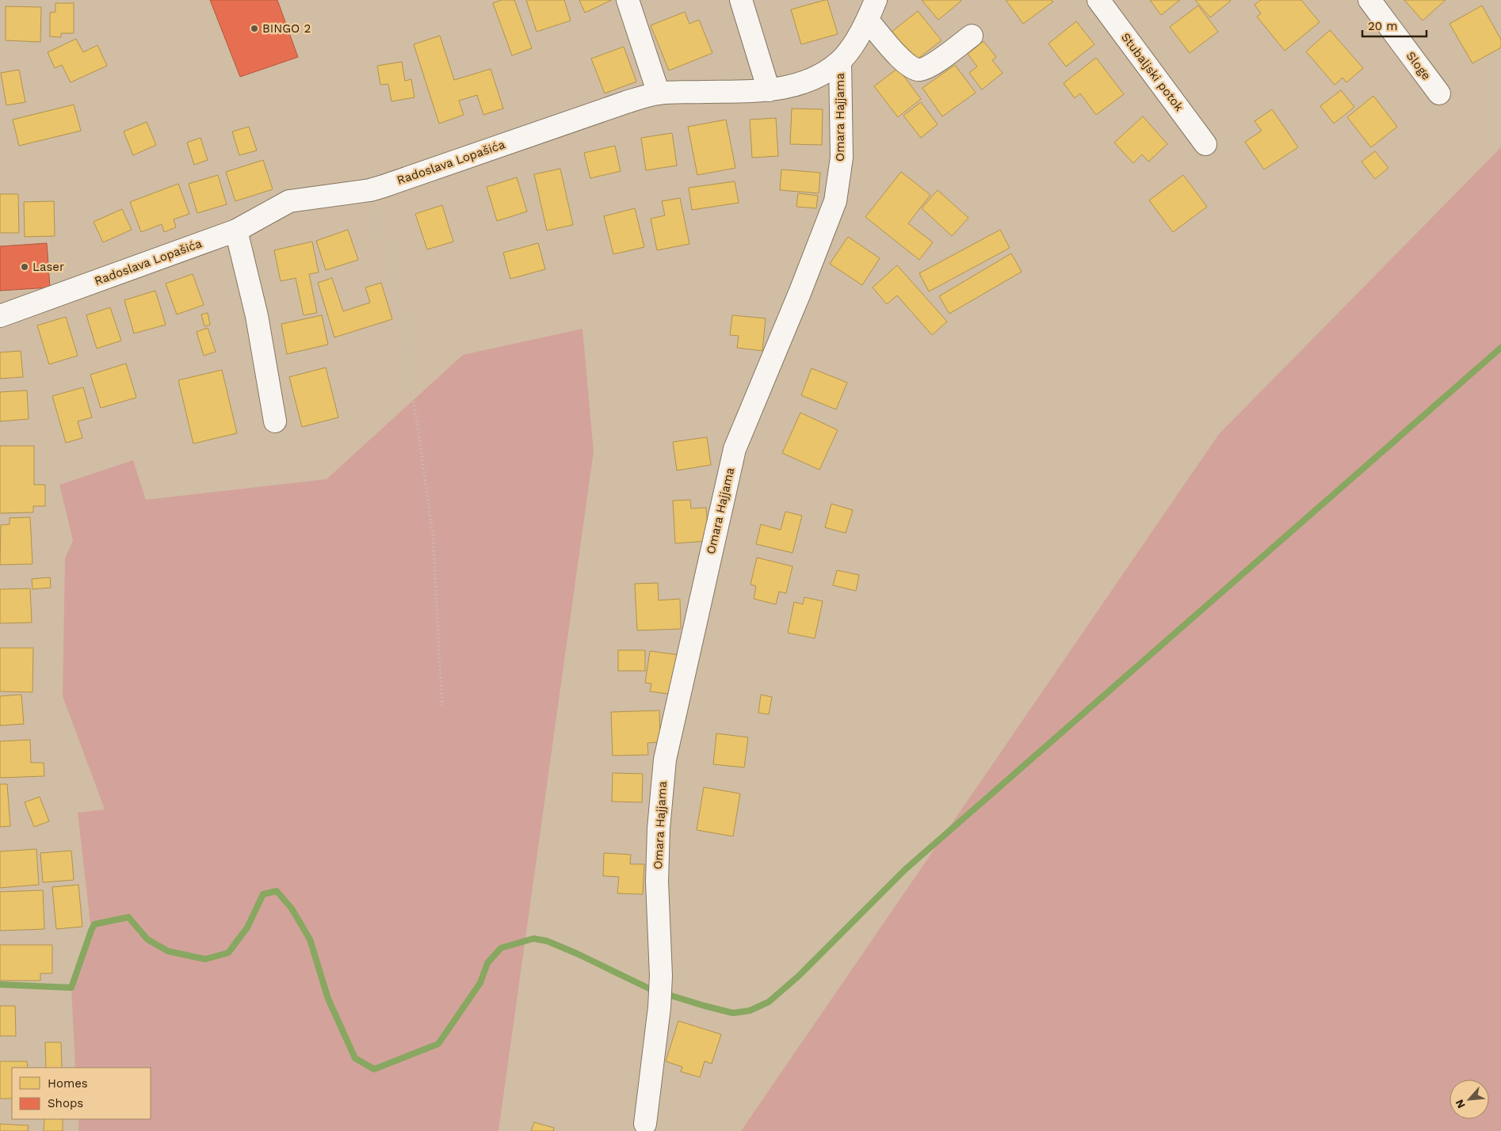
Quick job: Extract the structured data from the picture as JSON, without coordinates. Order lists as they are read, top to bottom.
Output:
{
  "streets": {
    "street": [
      "Sloge",
      "Stubaljski potok",
      "Omara Hajjama",
      "Radoslava Lopašića"
    ]
  },
  "crossings": [
    ["Omara Hajjama", "Radoslava Lopašića"]
  ],
  "places": ["BINGO 2", "Laser"],
  "legend": ["Homes", "Shops"],
  "scale_bar": "20 m",
  "north": "bottom left"
}
